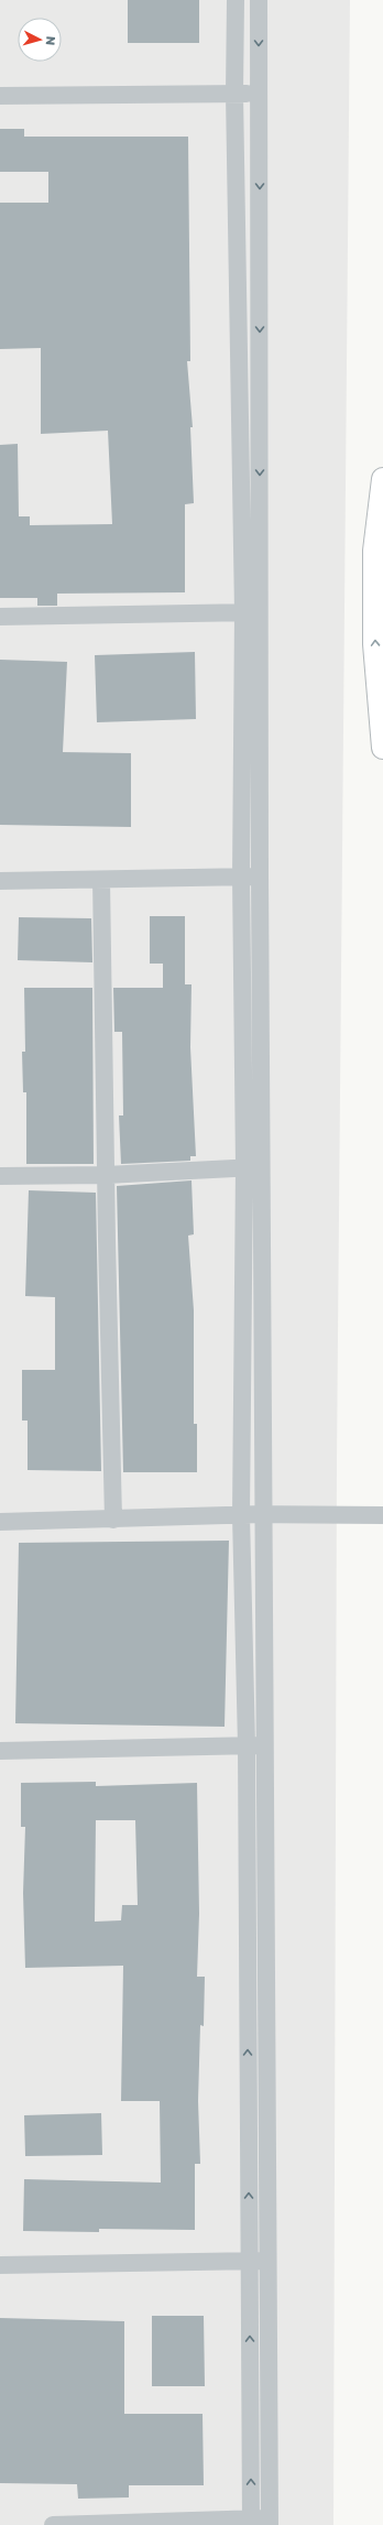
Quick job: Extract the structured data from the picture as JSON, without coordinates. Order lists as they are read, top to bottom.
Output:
{
  "north": "right"
}
